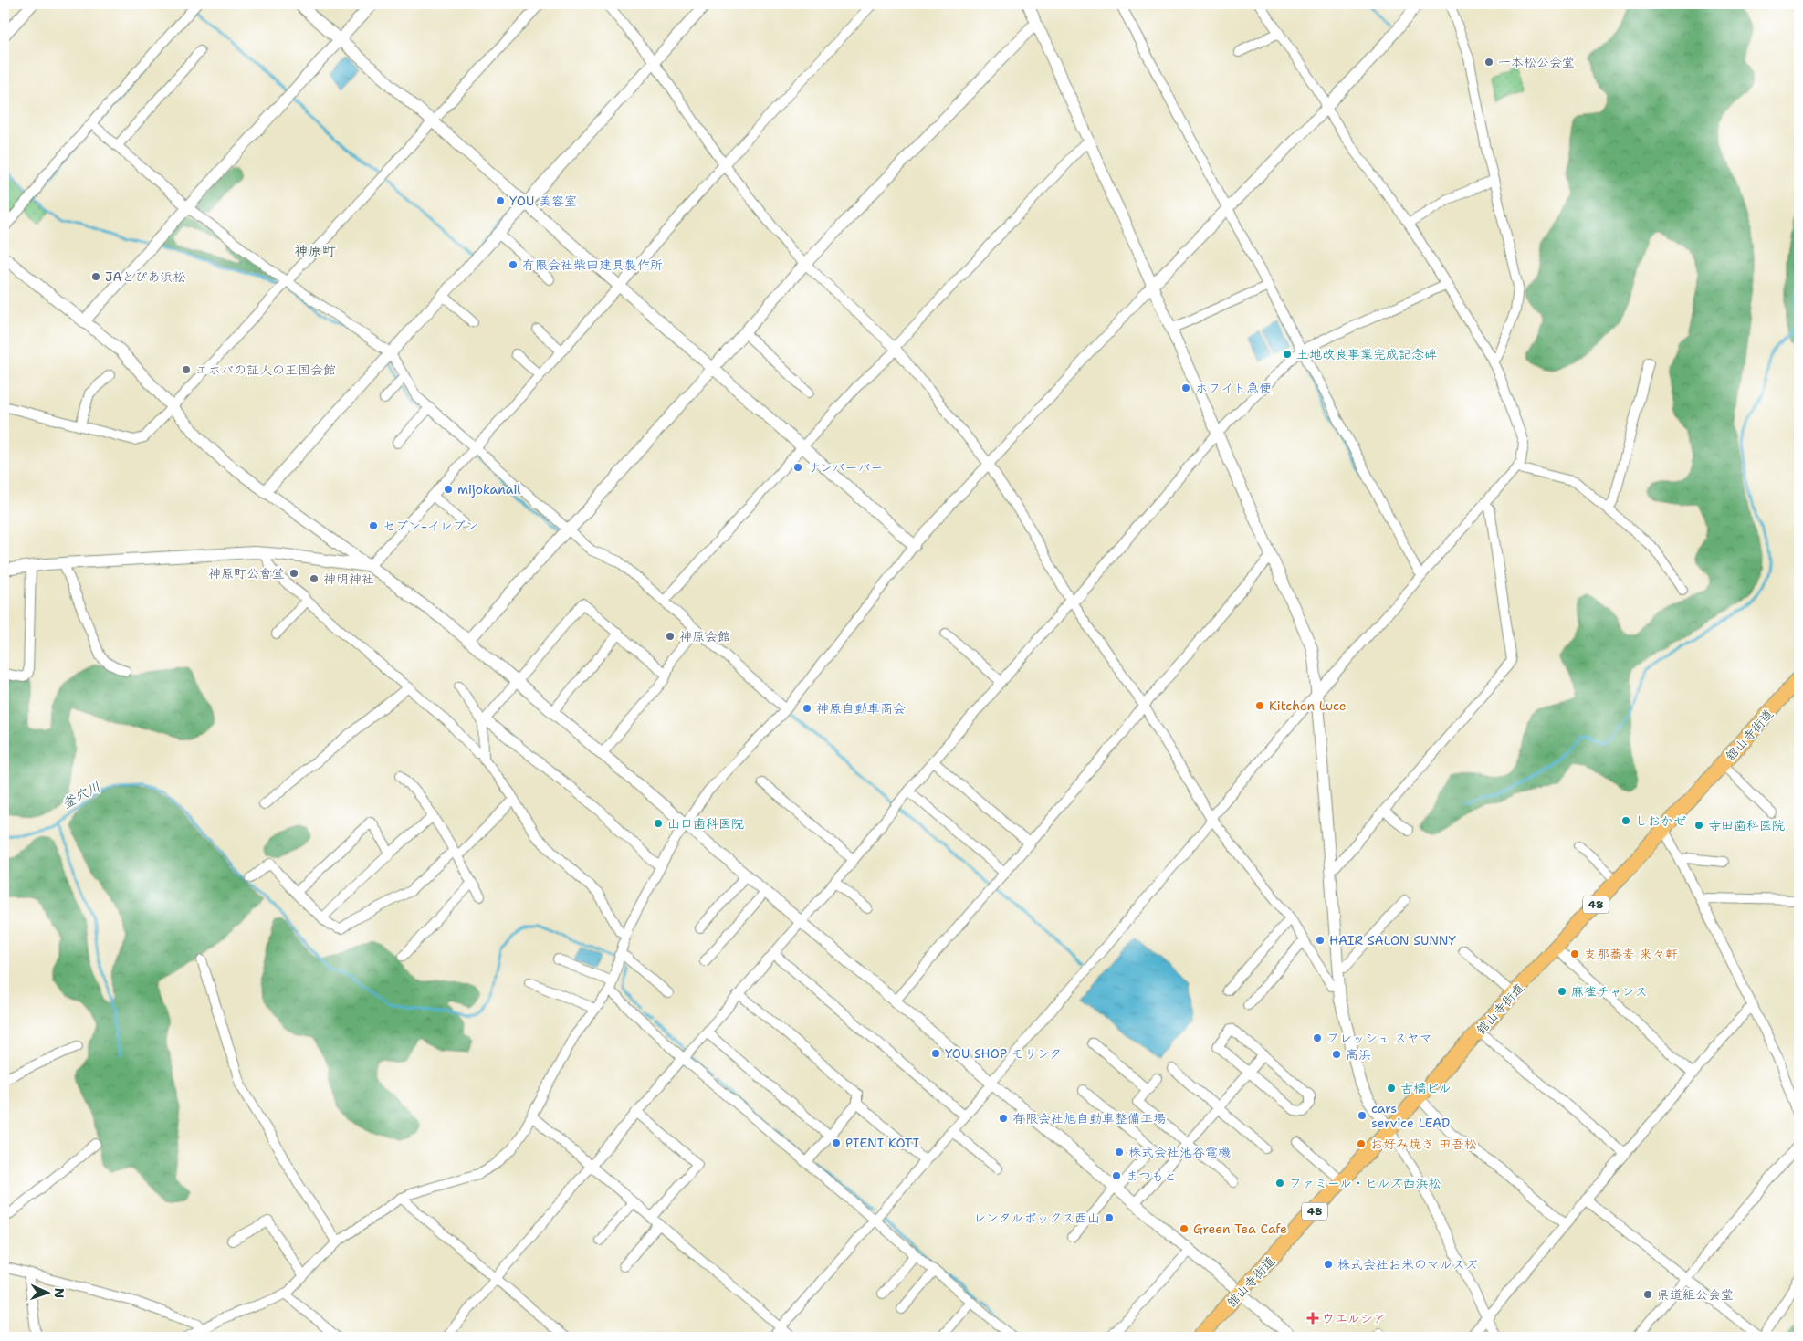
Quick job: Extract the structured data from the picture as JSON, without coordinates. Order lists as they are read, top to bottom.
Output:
{
  "streets": {
    "main road": ["舘山寺街道", "48"]
  },
  "districts": ["神原町"],
  "water": ["釜穴川"],
  "places": {
    "other": [
      "一本松公会堂",
      "YOU 美容室",
      "有限会社柴田建具製作所",
      "JAとぴあ浜松",
      "土地改良事業完成記念碑",
      "エホバの証人の王国会館",
      "ホワイト急便",
      "サンバーバー",
      "mijokanail",
      "セブン-イレブン",
      "神原町公會堂",
      "神明神社",
      "神原会館",
      "Kitchen Luce",
      "神原自動車商会",
      "しおかぜ",
      "山口歯科医院",
      "寺田歯科医院",
      "HAIR SALON SUNNY",
      "支那蕎麦 来々軒",
      "麻雀チャンス",
      "フレッシュ スヤマ",
      "YOU SHOP モリシタ",
      "高浜",
      "古橋ビル",
      "cars service LEAD",
      "有限会社旭自動車整備工場",
      "PIENI KOTI",
      "お好み焼き 田吾松",
      "株式会社池谷電機",
      "まつもと",
      "ファミール・ヒルズ西浜松",
      "レンタルボックス西山",
      "Green Tea Cafe",
      "株式会社お米のマルスズ",
      "県道組公会堂"
    ],
    "health": ["ウエルシア"]
  },
  "north": "right"
}
